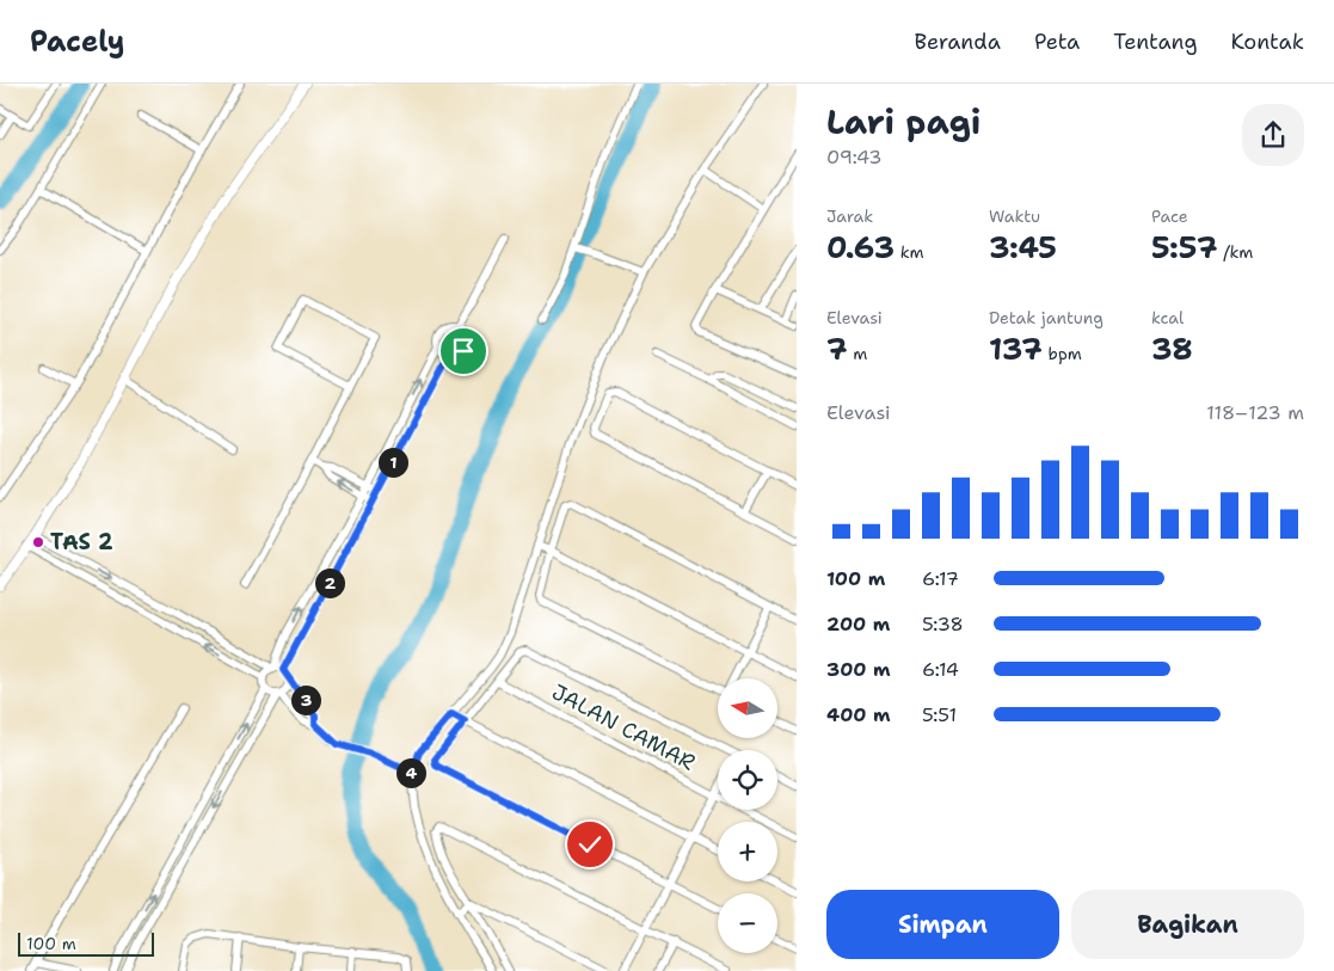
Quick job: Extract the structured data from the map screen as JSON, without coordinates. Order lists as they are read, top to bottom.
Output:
{
  "streets": {
    "street": ["JALAN CAMAR"]
  },
  "places": ["TAS 2"],
  "scale_bar": "100 m",
  "north": "left",
  "page": {
    "header": "Pacely",
    "nav": [
      "Beranda",
      "Peta",
      "Tentang",
      "Kontak"
    ],
    "heading": ["Lari pagi", "09:43"],
    "stats": [
      ["Jarak", "0.63 km"],
      ["Waktu", "3:45"],
      ["Pace", "5:57 /km"],
      ["Elevasi", "7 m"],
      ["Detak jantung", "137 bpm"],
      ["kcal", "38"]
    ],
    "chart": ["Elevasi", "118–123 m"],
    "pins": [
      "1",
      "2",
      "3",
      "4"
    ],
    "list": [
      {
        "name": "100 m",
        "note": "6:17"
      },
      {
        "name": "200 m",
        "note": "5:38"
      },
      {
        "name": "300 m",
        "note": "6:14"
      },
      {
        "name": "400 m",
        "note": "5:51"
      }
    ],
    "map_buttons": ["+", "−"],
    "buttons": ["Simpan", "Bagikan"],
    "scale": "100 m"
  }
}
